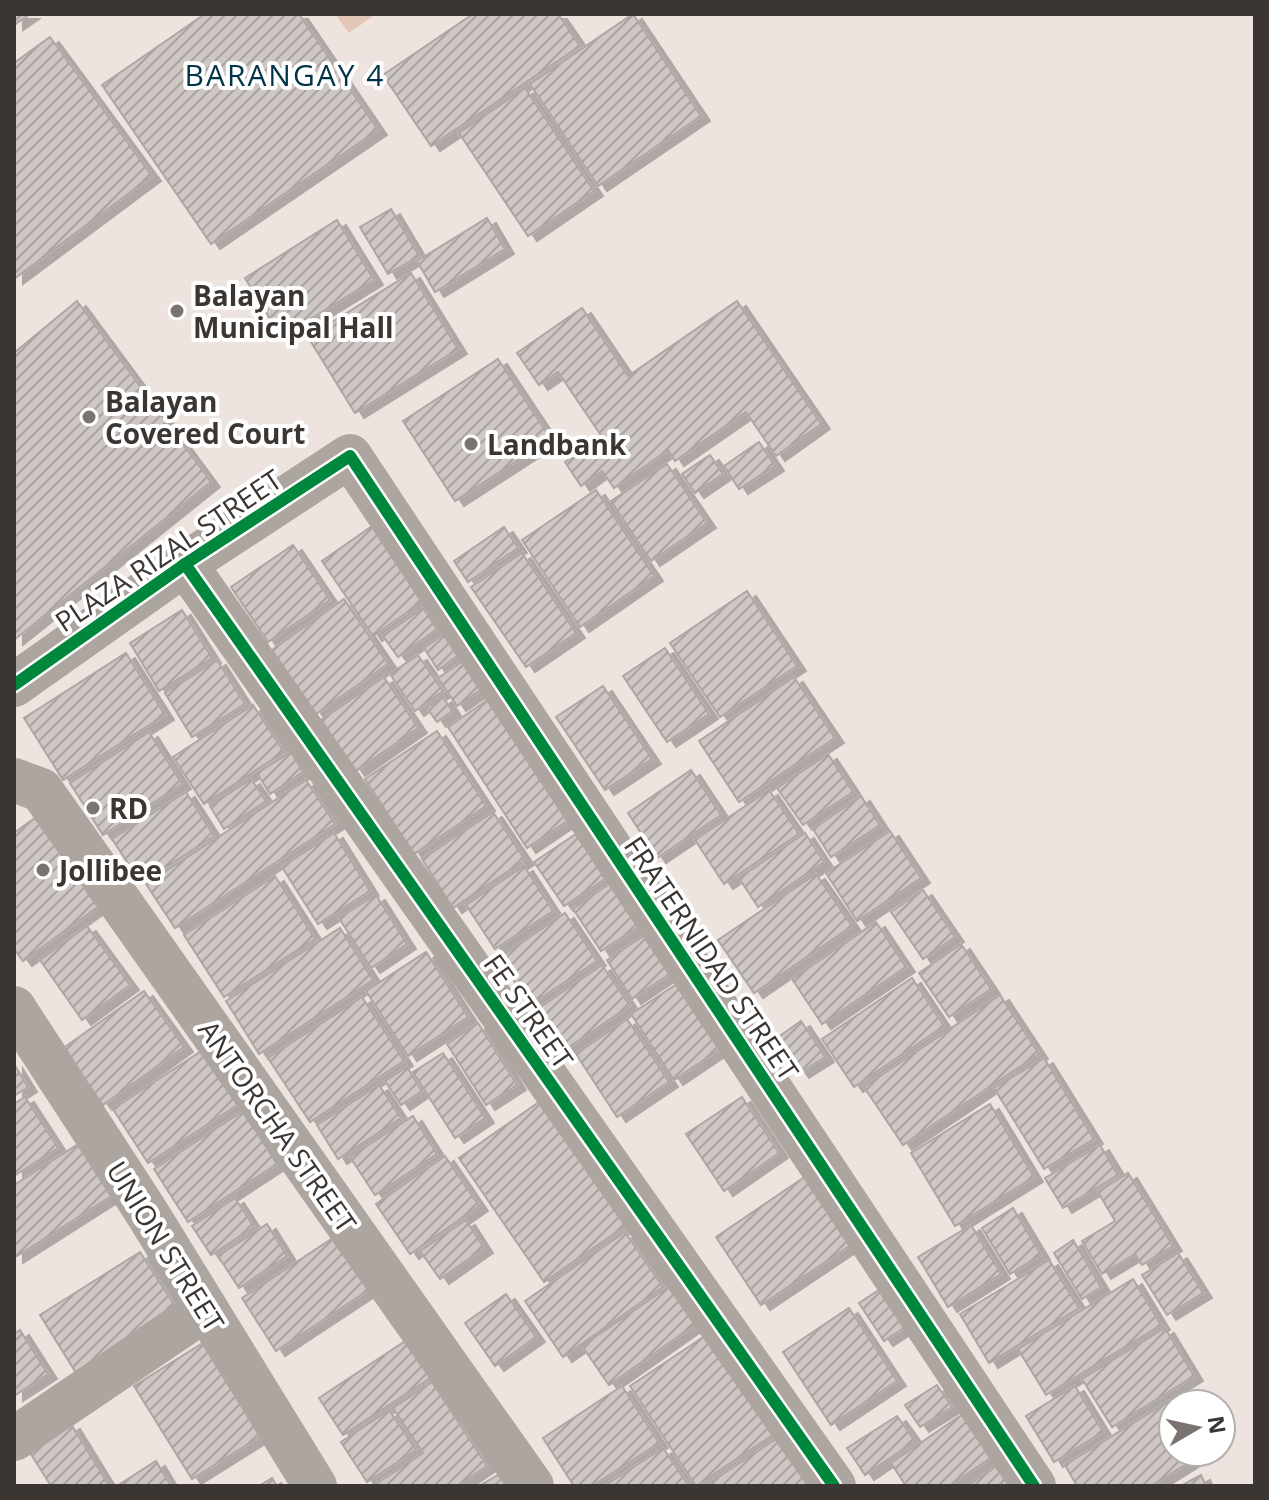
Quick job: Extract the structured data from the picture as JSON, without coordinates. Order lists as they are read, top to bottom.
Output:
{
  "streets": {
    "street": [
      "PLAZA RIZAL STREET",
      "FRATERNIDAD STREET",
      "FE STREET",
      "ANTORCHA STREET",
      "UNION STREET"
    ]
  },
  "crossings": [
    ["PLAZA RIZAL STREET", "FRATERNIDAD STREET"],
    ["PLAZA RIZAL STREET", "FE STREET"]
  ],
  "districts": ["BARANGAY 4"],
  "places": [
    "Balayan Municipal Hall",
    "Balayan Covered Court",
    "Landbank",
    "RD",
    "Jollibee"
  ],
  "north": "right"
}
